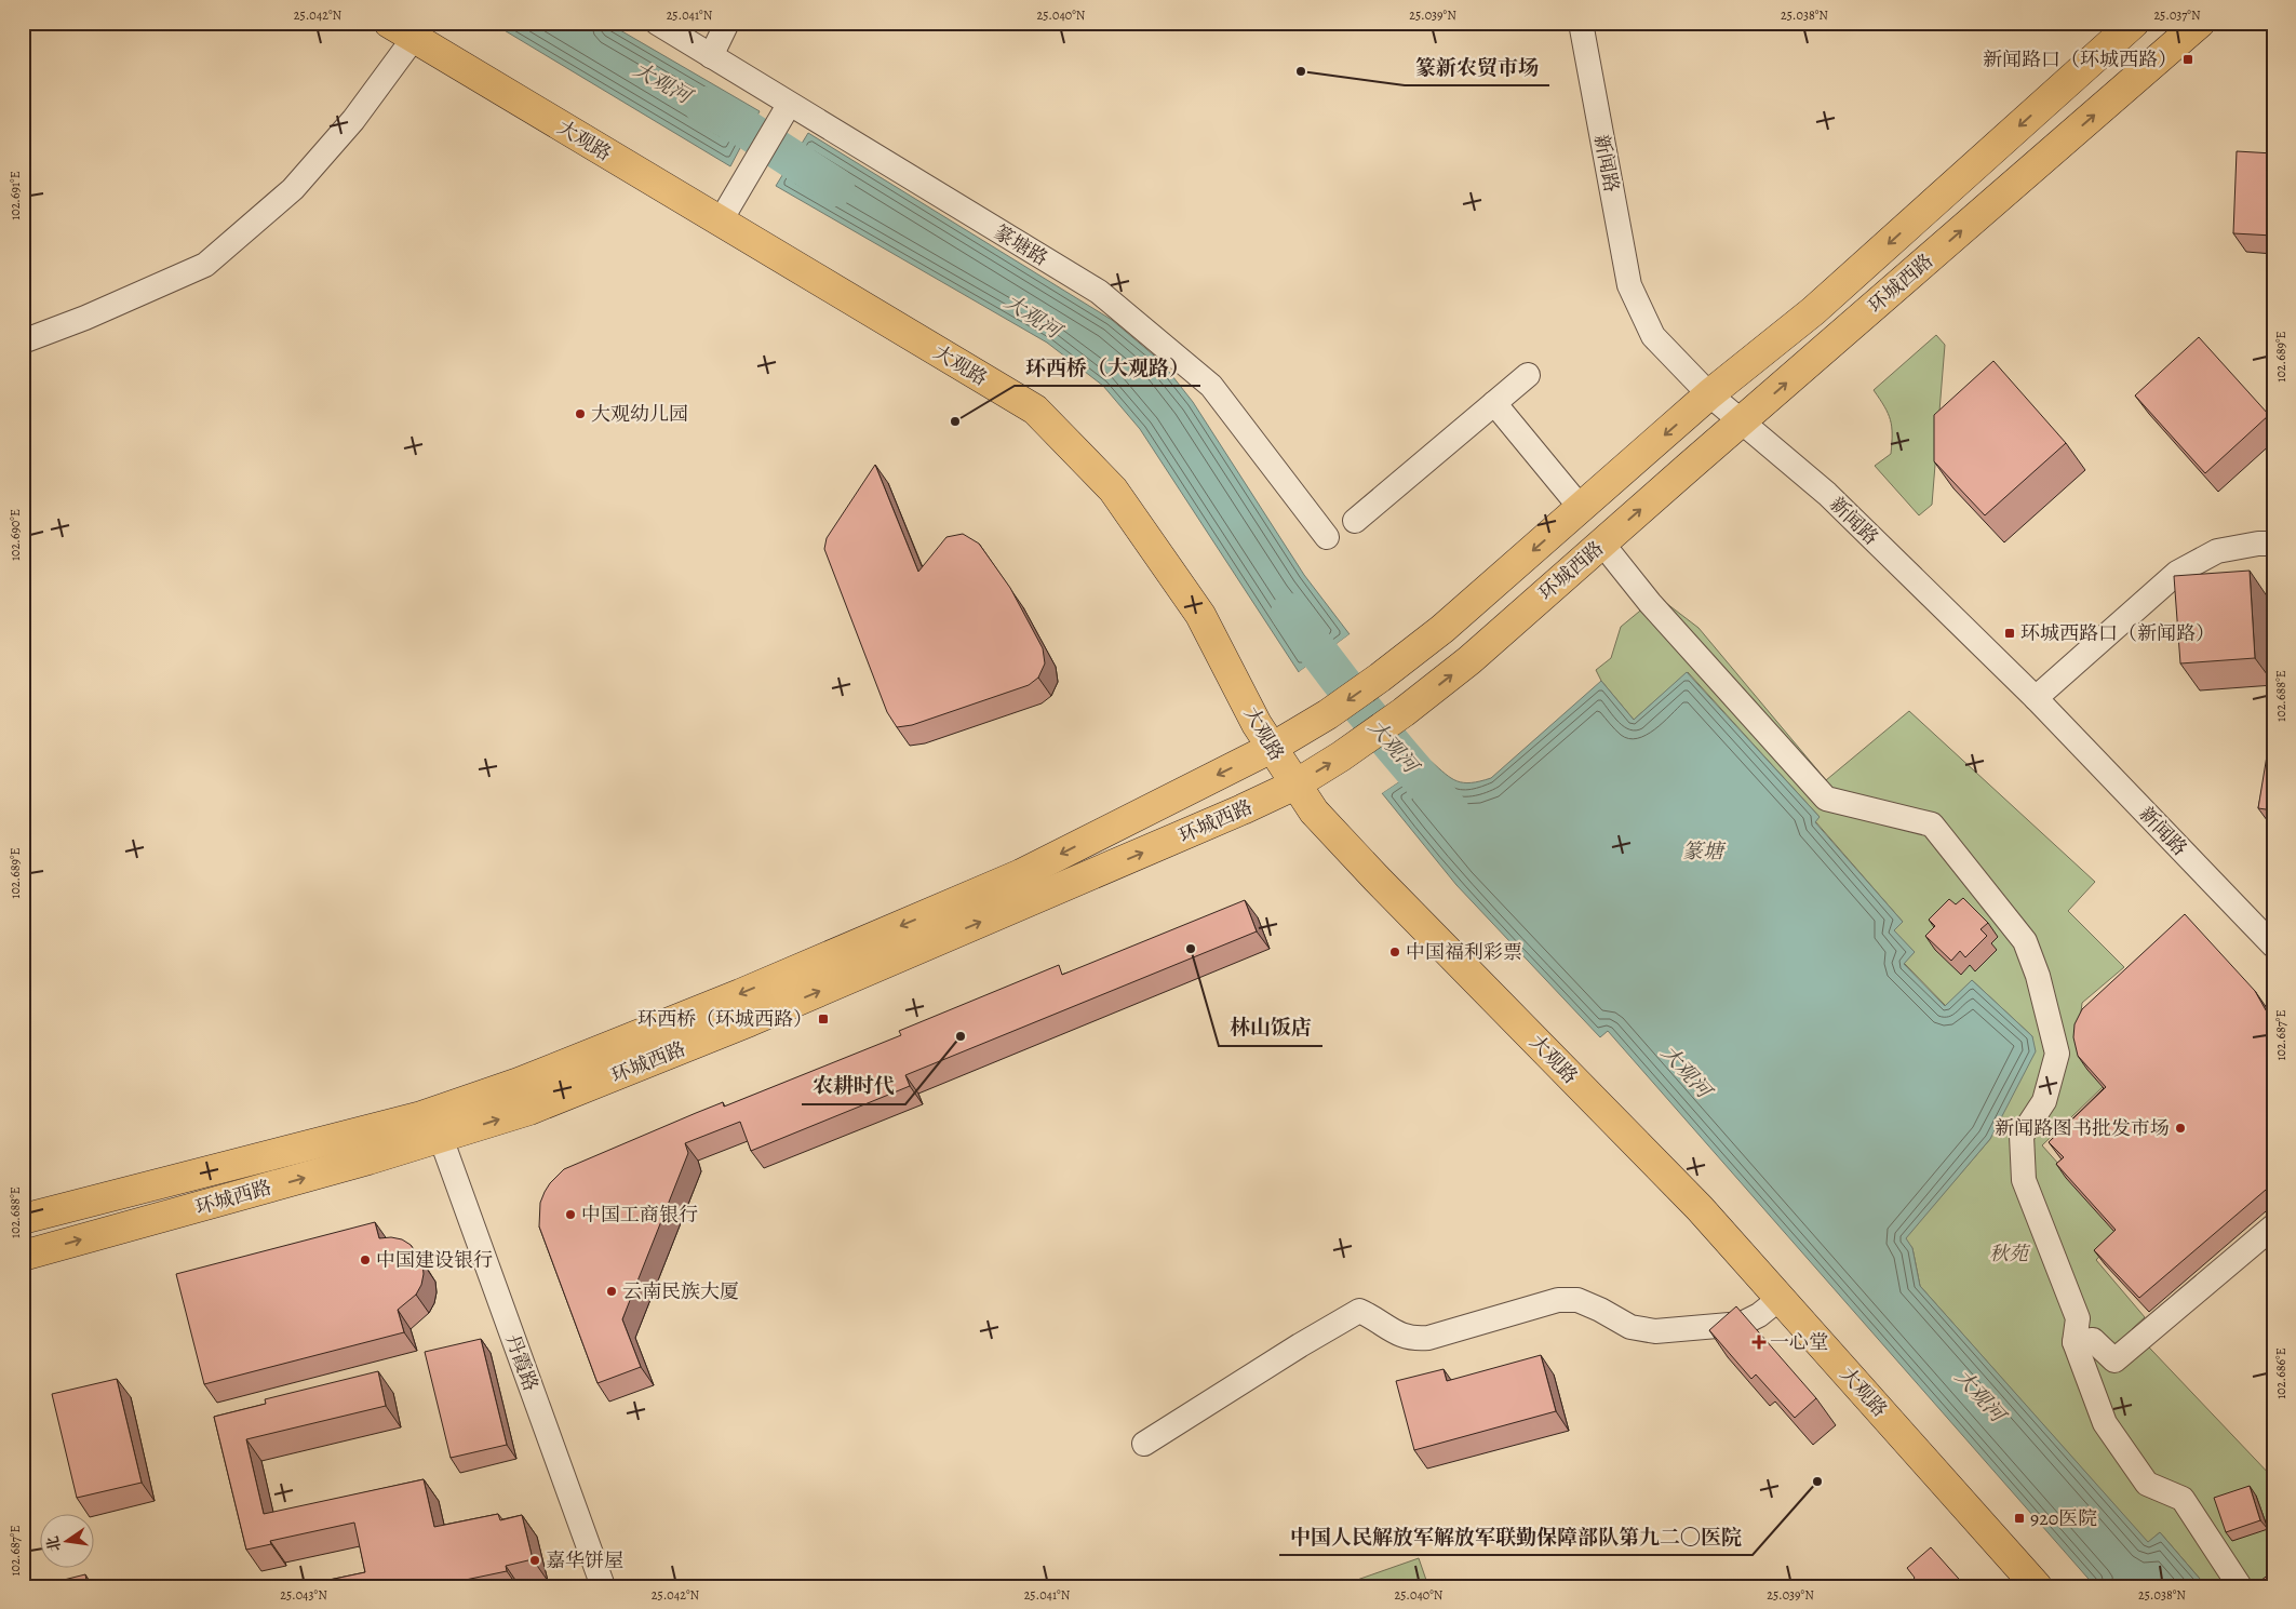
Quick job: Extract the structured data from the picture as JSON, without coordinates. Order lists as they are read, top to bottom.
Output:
{
  "streets": {
    "main road": ["大观路", "环城西路"],
    "street": ["新闻路", "篆塘路", "丹霞路"]
  },
  "crossings": [
    ["大观路", "环城西路"],
    ["新闻路", "环城西路"],
    ["环城西路", "丹霞路"]
  ],
  "water": ["大观河", "篆塘"],
  "parks": ["秋苑"],
  "places": {
    "transit": [
      "新闻路口（环城西路）",
      "环城西路口（新闻路）",
      "环西桥（环城西路）",
      "920医院"
    ],
    "other": [
      "篆新农贸市场",
      "大观幼儿园",
      "环西桥（大观路）",
      "林山饭店",
      "中国福利彩票",
      "农耕时代",
      "新闻路图书批发市场",
      "中国工商银行",
      "中国建设银行",
      "云南民族大厦",
      "中国人民解放军解放军联勤保障部队第九二〇医院",
      "嘉华饼屋"
    ],
    "health": ["一心堂"]
  },
  "north": "left",
  "coordinates": [
    "25.042°N",
    "25.041°N",
    "25.040°N",
    "25.039°N",
    "25.038°N",
    "25.037°N",
    "102.691°E",
    "102.689°E",
    "102.690°E",
    "102.688°E",
    "102.687°E",
    "102.686°E",
    "25.043°N"
  ]
}
